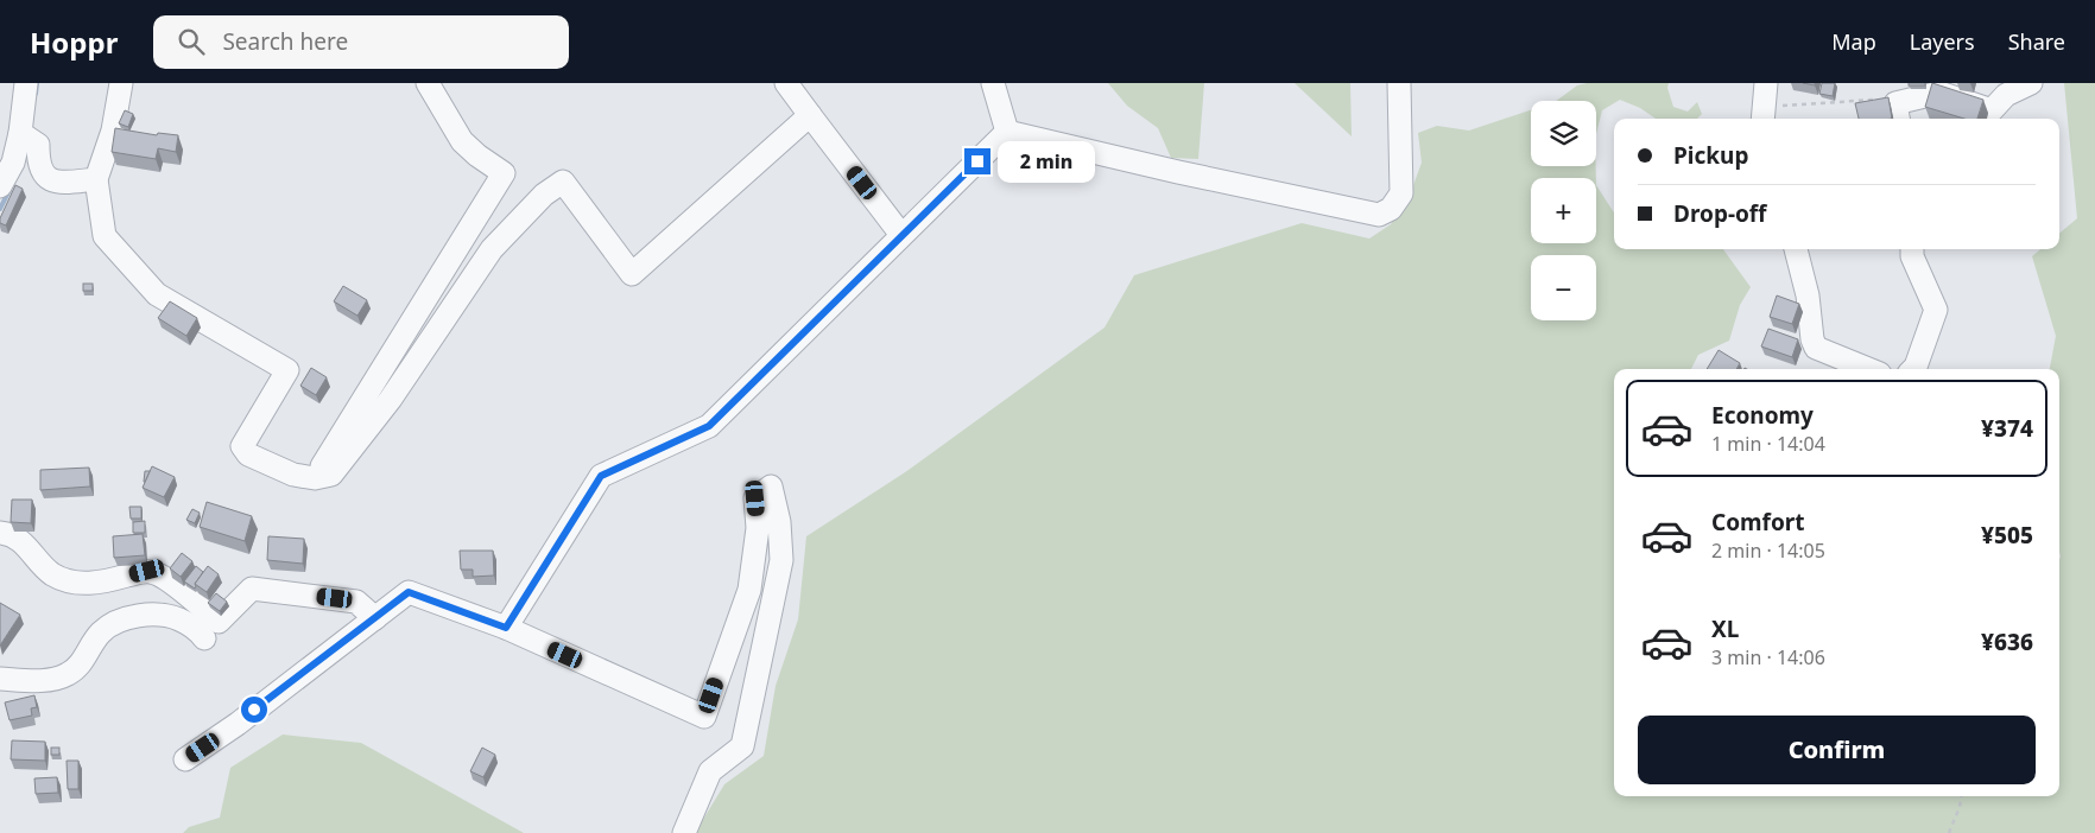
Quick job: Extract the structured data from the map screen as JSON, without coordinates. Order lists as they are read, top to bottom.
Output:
{
  "page": {
    "header": "Hoppr",
    "search": "Search here",
    "nav": ["Map", "Layers", "Share"],
    "map_buttons": ["+", "−"],
    "banner": ["Pickup", "Drop-off"],
    "bubble": "2 min",
    "list": [
      {
        "name": "Economy",
        "note": "1 min · 14:04",
        "value": "¥374"
      },
      {
        "name": "Comfort",
        "note": "2 min · 14:05",
        "value": "¥505"
      },
      {
        "name": "XL",
        "note": "3 min · 14:06",
        "value": "¥636"
      }
    ],
    "buttons": "Confirm"
  }
}
